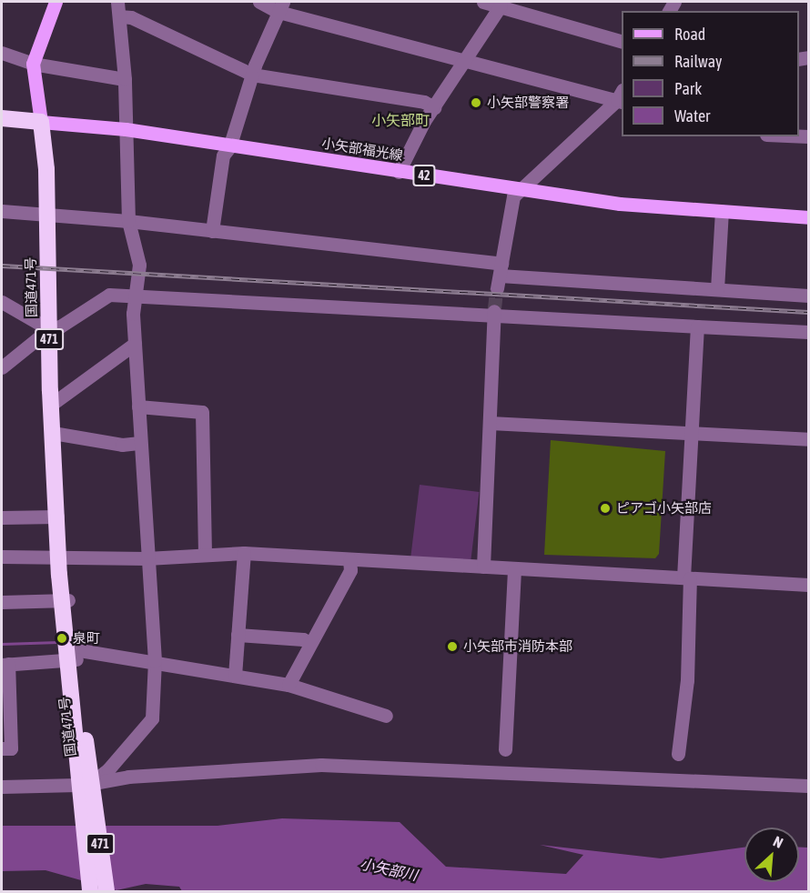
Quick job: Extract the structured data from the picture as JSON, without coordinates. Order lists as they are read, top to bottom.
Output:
{
  "streets": {
    "highway": ["国道471号", "471"],
    "main road": ["小矢部福光線", "42"]
  },
  "crossings": [
    ["小矢部福光線", "国道471号"]
  ],
  "districts": ["小矢部町"],
  "water": ["小矢部川"],
  "places": [
    "小矢部警察署",
    "ピアゴ小矢部店",
    "泉町",
    "小矢部市消防本部"
  ],
  "legend": [
    "Road",
    "Railway",
    "Park",
    "Water"
  ],
  "north": "top right"
}
